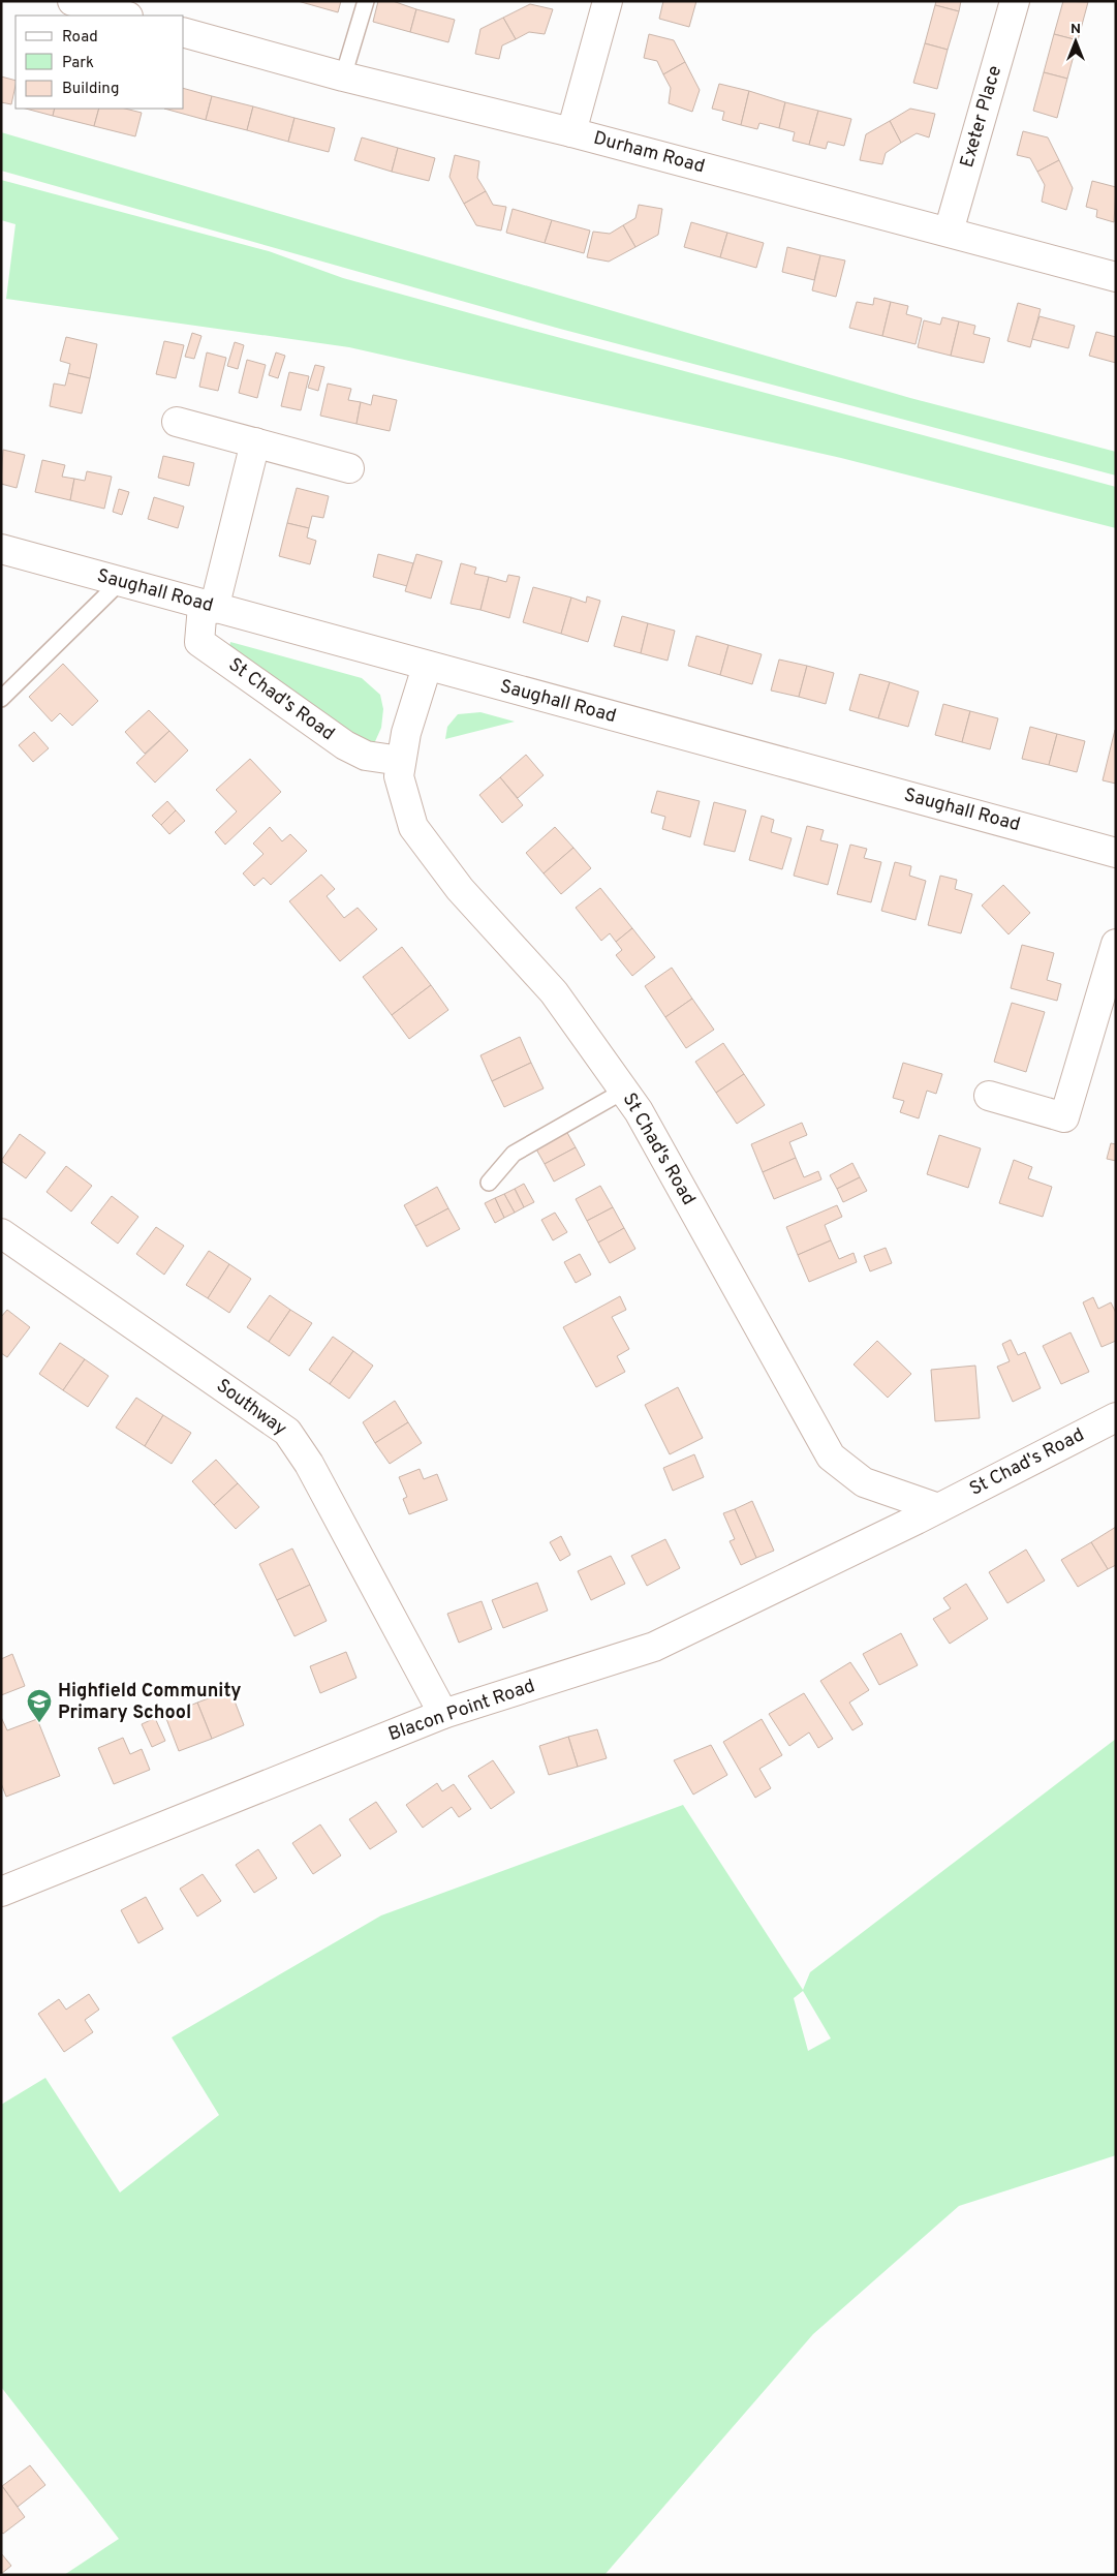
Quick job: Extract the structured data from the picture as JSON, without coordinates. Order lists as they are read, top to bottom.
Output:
{
  "streets": {
    "street": [
      "Exeter Place",
      "Durham Road",
      "Saughall Road",
      "St Chad's Road",
      "Southway",
      "Blacon Point Road"
    ]
  },
  "crossings": [
    ["Exeter Place", "Durham Road"],
    ["Saughall Road", "St Chad's Road"],
    ["St Chad's Road", "Blacon Point Road"],
    ["Southway", "Blacon Point Road"]
  ],
  "places": {
    "school or university": ["Highfield Community Primary School"]
  },
  "legend": ["Road", "Park", "Building"],
  "north": "top"
}
